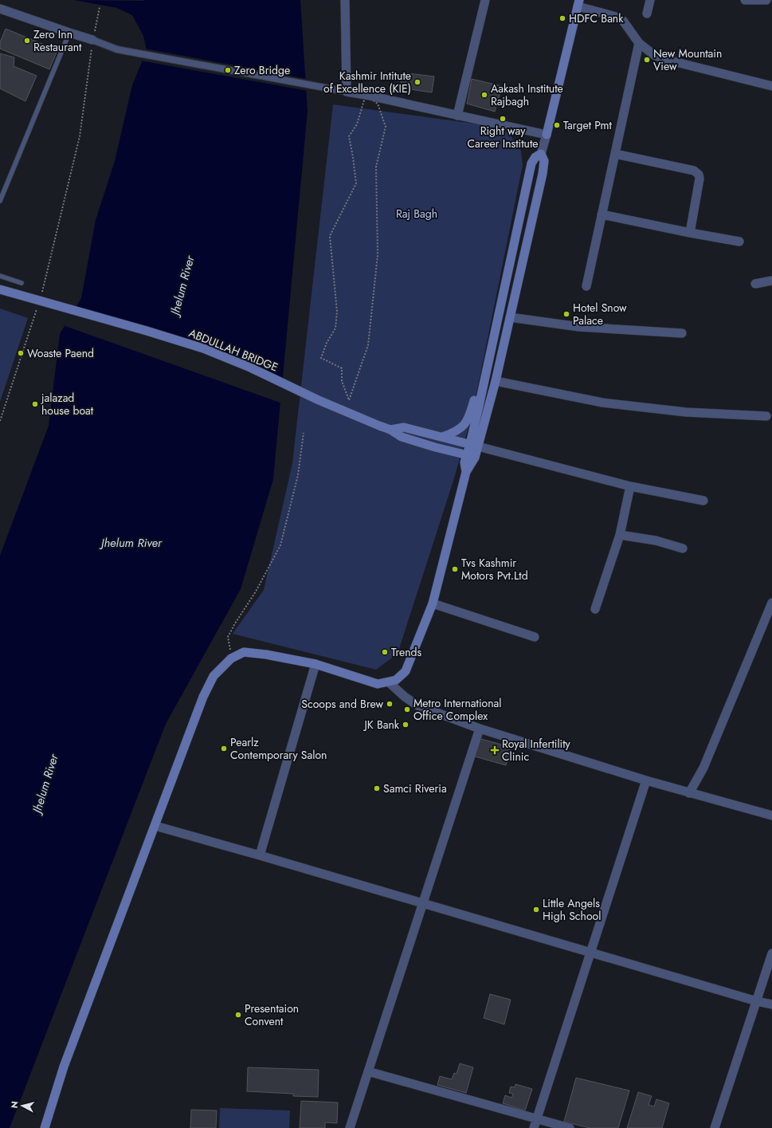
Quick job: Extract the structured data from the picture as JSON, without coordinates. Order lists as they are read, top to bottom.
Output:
{
  "streets": {
    "main road": ["ABDULLAH BRIDGE"]
  },
  "water": ["Jhelum River"],
  "parks": ["Raj Bagh"],
  "places": {
    "other": [
      "HDFC Bank",
      "Zero Inn Restaurant",
      "New Mountain View",
      "Zero Bridge",
      "Kashmir Intitute of Excellence (KIE)",
      "Aakash Institute Rajbagh",
      "Right way Career Institute",
      "Target Pmt",
      "Hotel Snow Palace",
      "Woaste Paend",
      "jalazad house boat",
      "Tvs Kashmir Motors Pvt.Ltd",
      "Trends",
      "Scoops and Brew",
      "Metro International Office Complex",
      "JK Bank",
      "Pearlz Contemporary Salon",
      "Samci Riveria",
      "Little Angels High School",
      "Presentaion Convent"
    ],
    "health": ["Royal Infertility Clinic"]
  },
  "north": "left"
}
